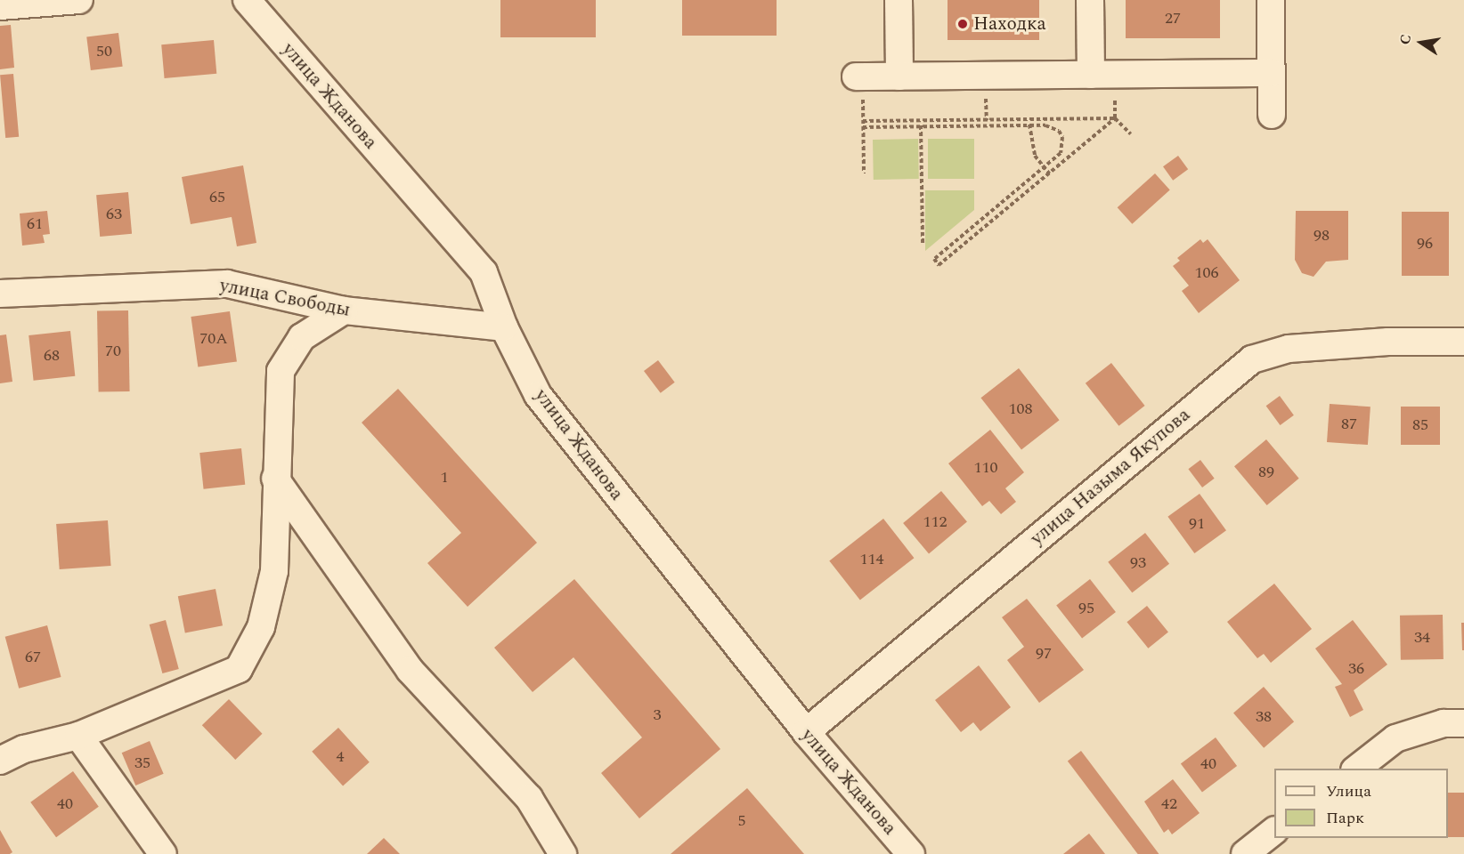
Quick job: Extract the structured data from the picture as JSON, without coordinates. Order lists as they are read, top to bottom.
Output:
{
  "streets": {
    "street": ["улица Жданова", "улица Свободы", "улица Назыма Якупова"]
  },
  "crossings": [
    ["улица Жданова", "улица Свободы"],
    ["улица Жданова", "улица Назыма Якупова"]
  ],
  "places": ["Находка"],
  "house_numbers": [
    "27",
    "50",
    "65",
    "63",
    "61",
    "98",
    "96",
    "106",
    "70А",
    "70",
    "68",
    "108",
    "87",
    "85",
    "110",
    "89",
    "1",
    "112",
    "91",
    "114",
    "93",
    "95",
    "34",
    "97",
    "67",
    "36",
    "3",
    "38",
    "4",
    "35",
    "40",
    "40",
    "42",
    "5"
  ],
  "legend": ["Улица", "Парк"],
  "north": "left"
}
